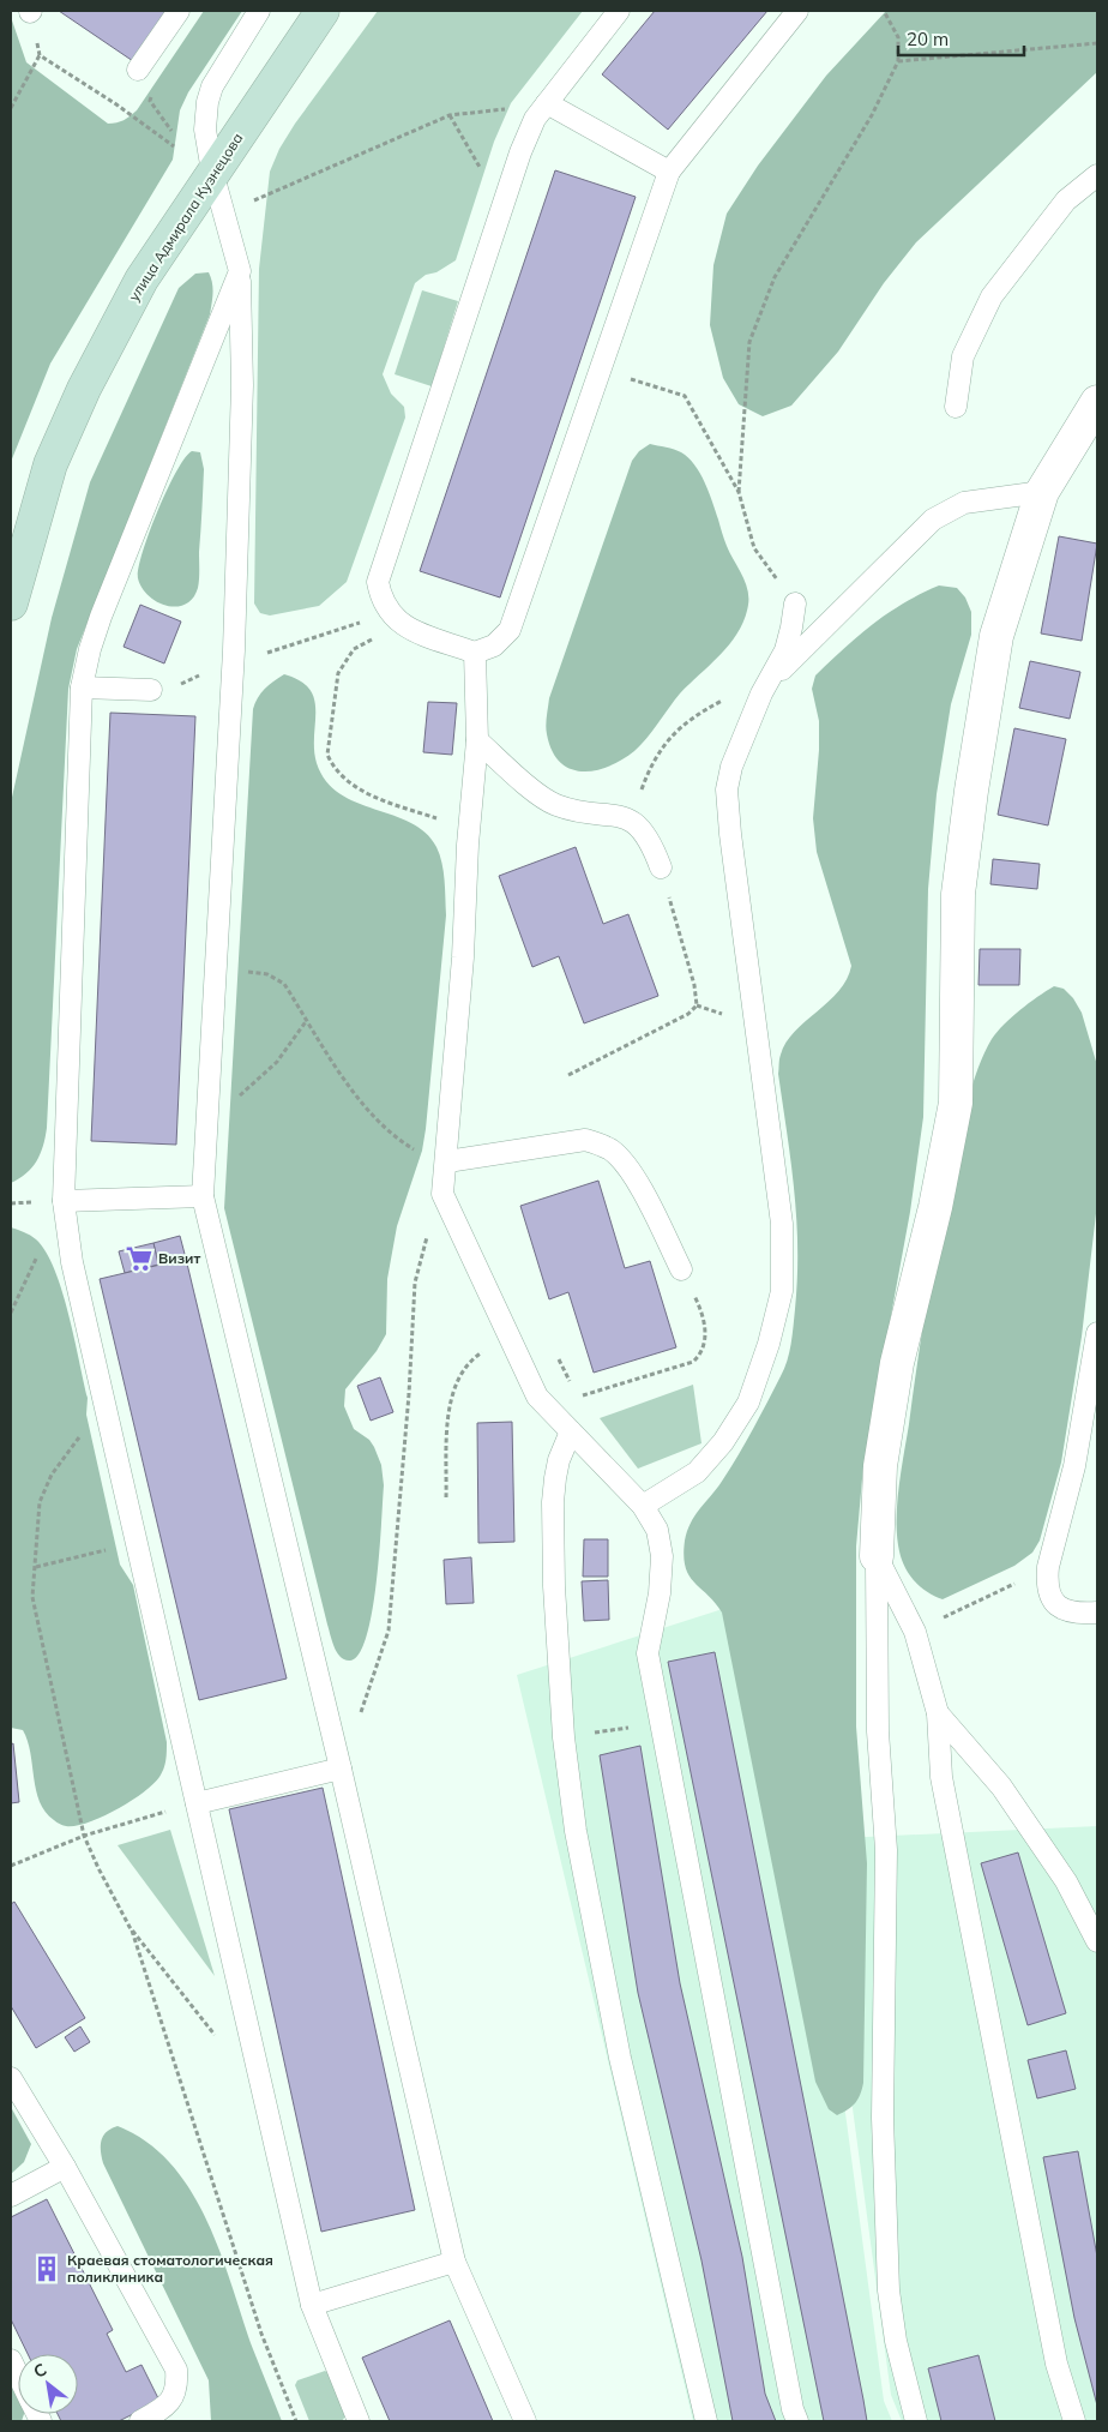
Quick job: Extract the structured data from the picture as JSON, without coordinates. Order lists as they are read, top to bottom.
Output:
{
  "streets": {
    "main road": ["улица Адмирала Кузнецова"]
  },
  "places": {
    "supermarket": ["Визит"],
    "building": ["Краевая стоматологическая поликлиника"]
  },
  "scale_bar": "20 m",
  "north": "top left"
}
